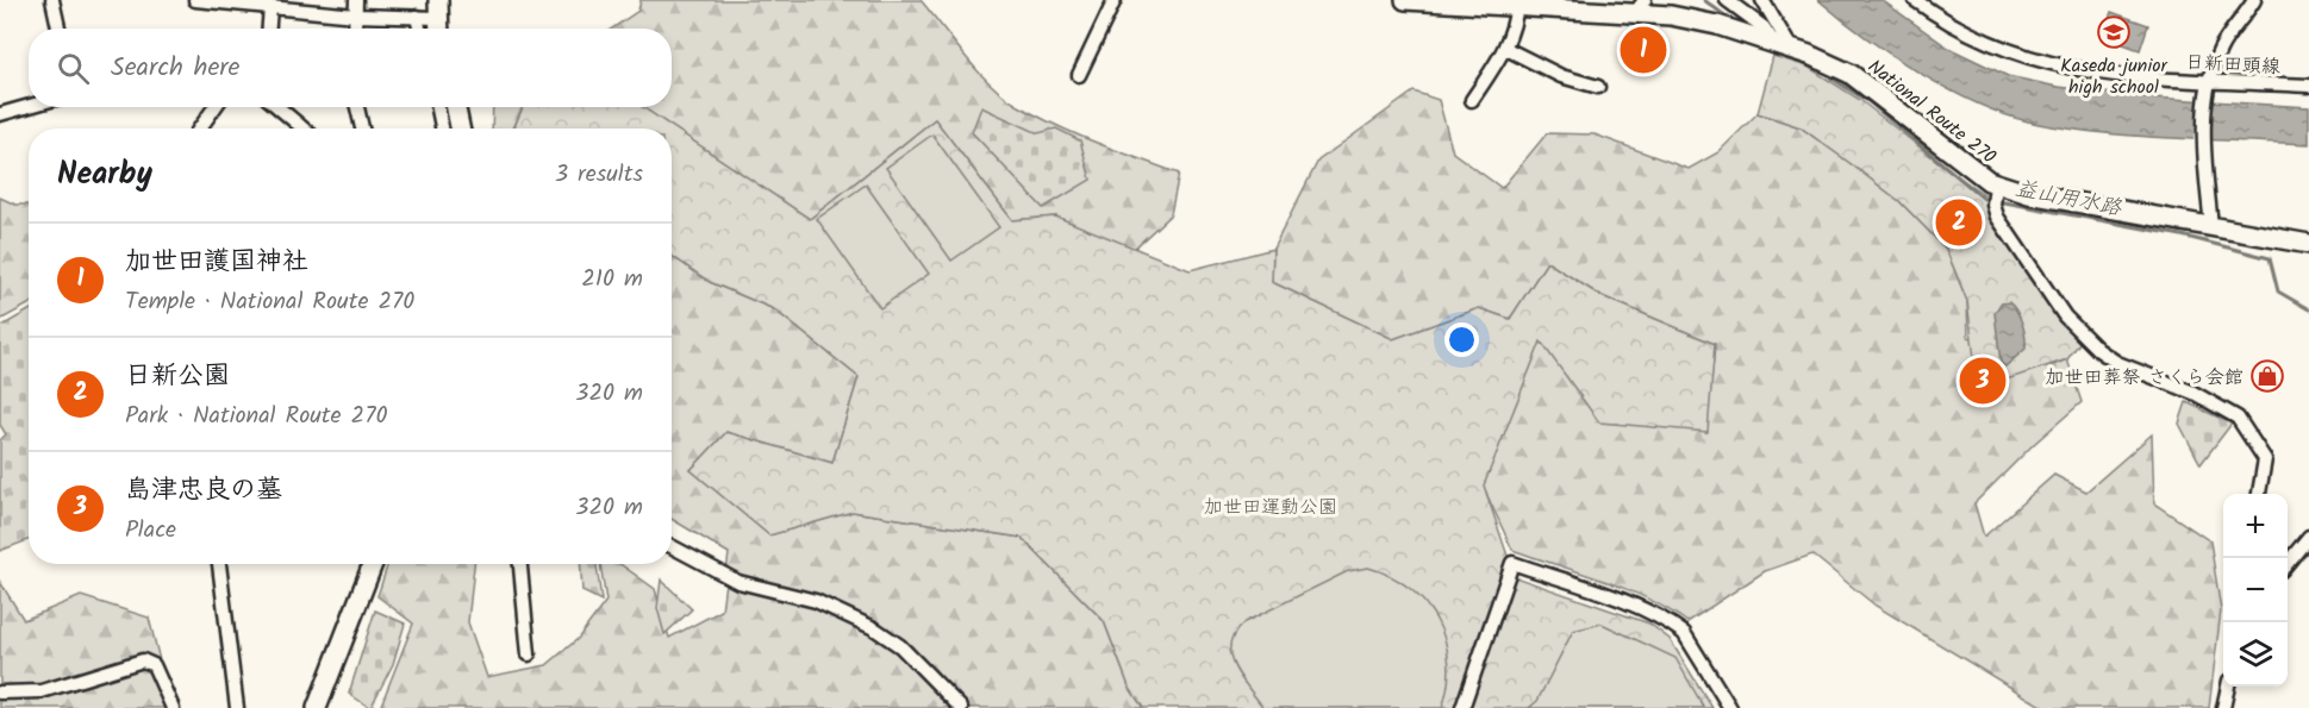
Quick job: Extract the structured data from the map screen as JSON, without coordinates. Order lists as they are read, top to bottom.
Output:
{
  "streets": {
    "highway": ["National Route 270"],
    "street": ["日新田頭線"]
  },
  "water": ["益山用水路"],
  "parks": ["加世田運動公園"],
  "places": {
    "school or university": ["Kaseda junior high school"],
    "shop": ["加世田葬祭 さくら会館"]
  },
  "page": {
    "pins": ["1", "2", "3"],
    "search": "Search here",
    "heading": ["Nearby", "3 results"],
    "list": [
      {
        "mark": "1",
        "name": "加世田護国神社",
        "note": "Temple · National Route 270",
        "value": "210 m"
      },
      {
        "mark": "2",
        "name": "日新公園",
        "note": "Park · National Route 270",
        "value": "320 m"
      },
      {
        "mark": "3",
        "name": "島津忠良の墓",
        "note": "Place",
        "value": "320 m"
      }
    ],
    "map_buttons": ["+", "−"]
  }
}
